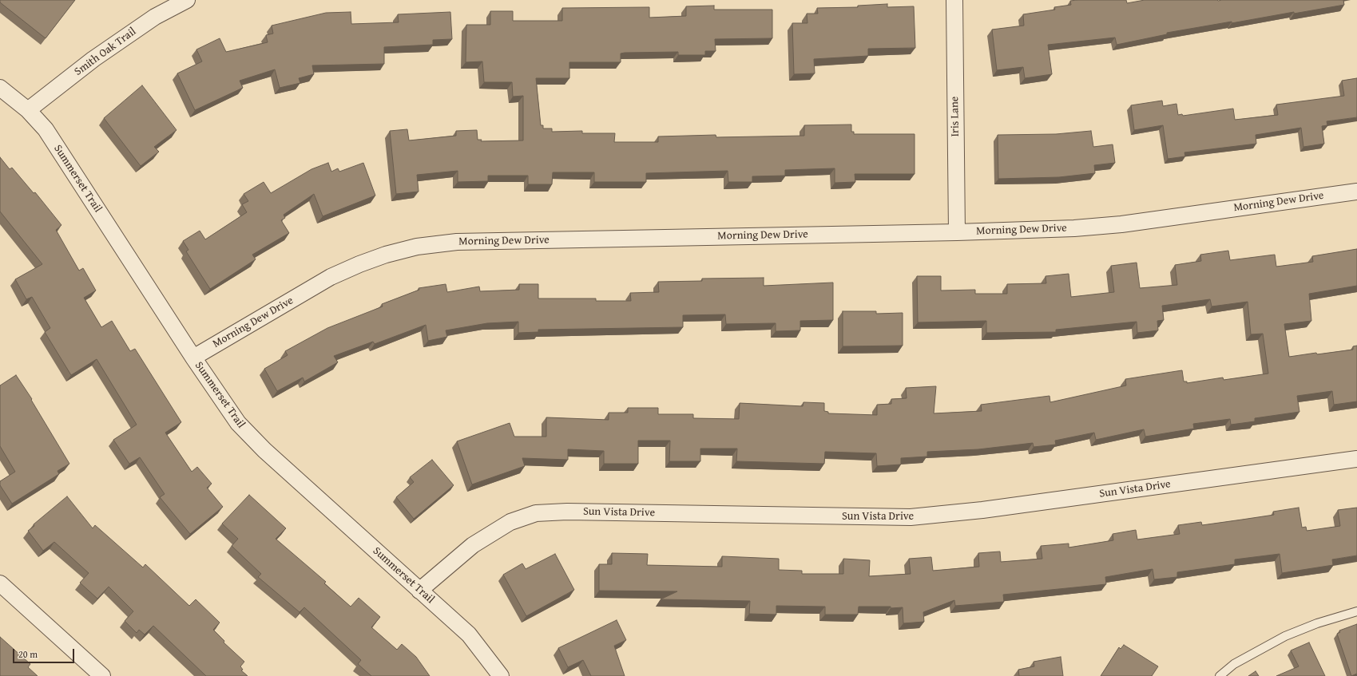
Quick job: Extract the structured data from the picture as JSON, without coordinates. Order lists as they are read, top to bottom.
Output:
{
  "streets": {
    "street": [
      "Smith Oak Trail",
      "Iris Lane",
      "Summerset Trail",
      "Morning Dew Drive",
      "Sun Vista Drive"
    ]
  },
  "crossings": [
    ["Smith Oak Trail", "Summerset Trail"],
    ["Iris Lane", "Morning Dew Drive"],
    ["Summerset Trail", "Morning Dew Drive"],
    ["Summerset Trail", "Sun Vista Drive"]
  ],
  "scale_bar": "20 m"
}
